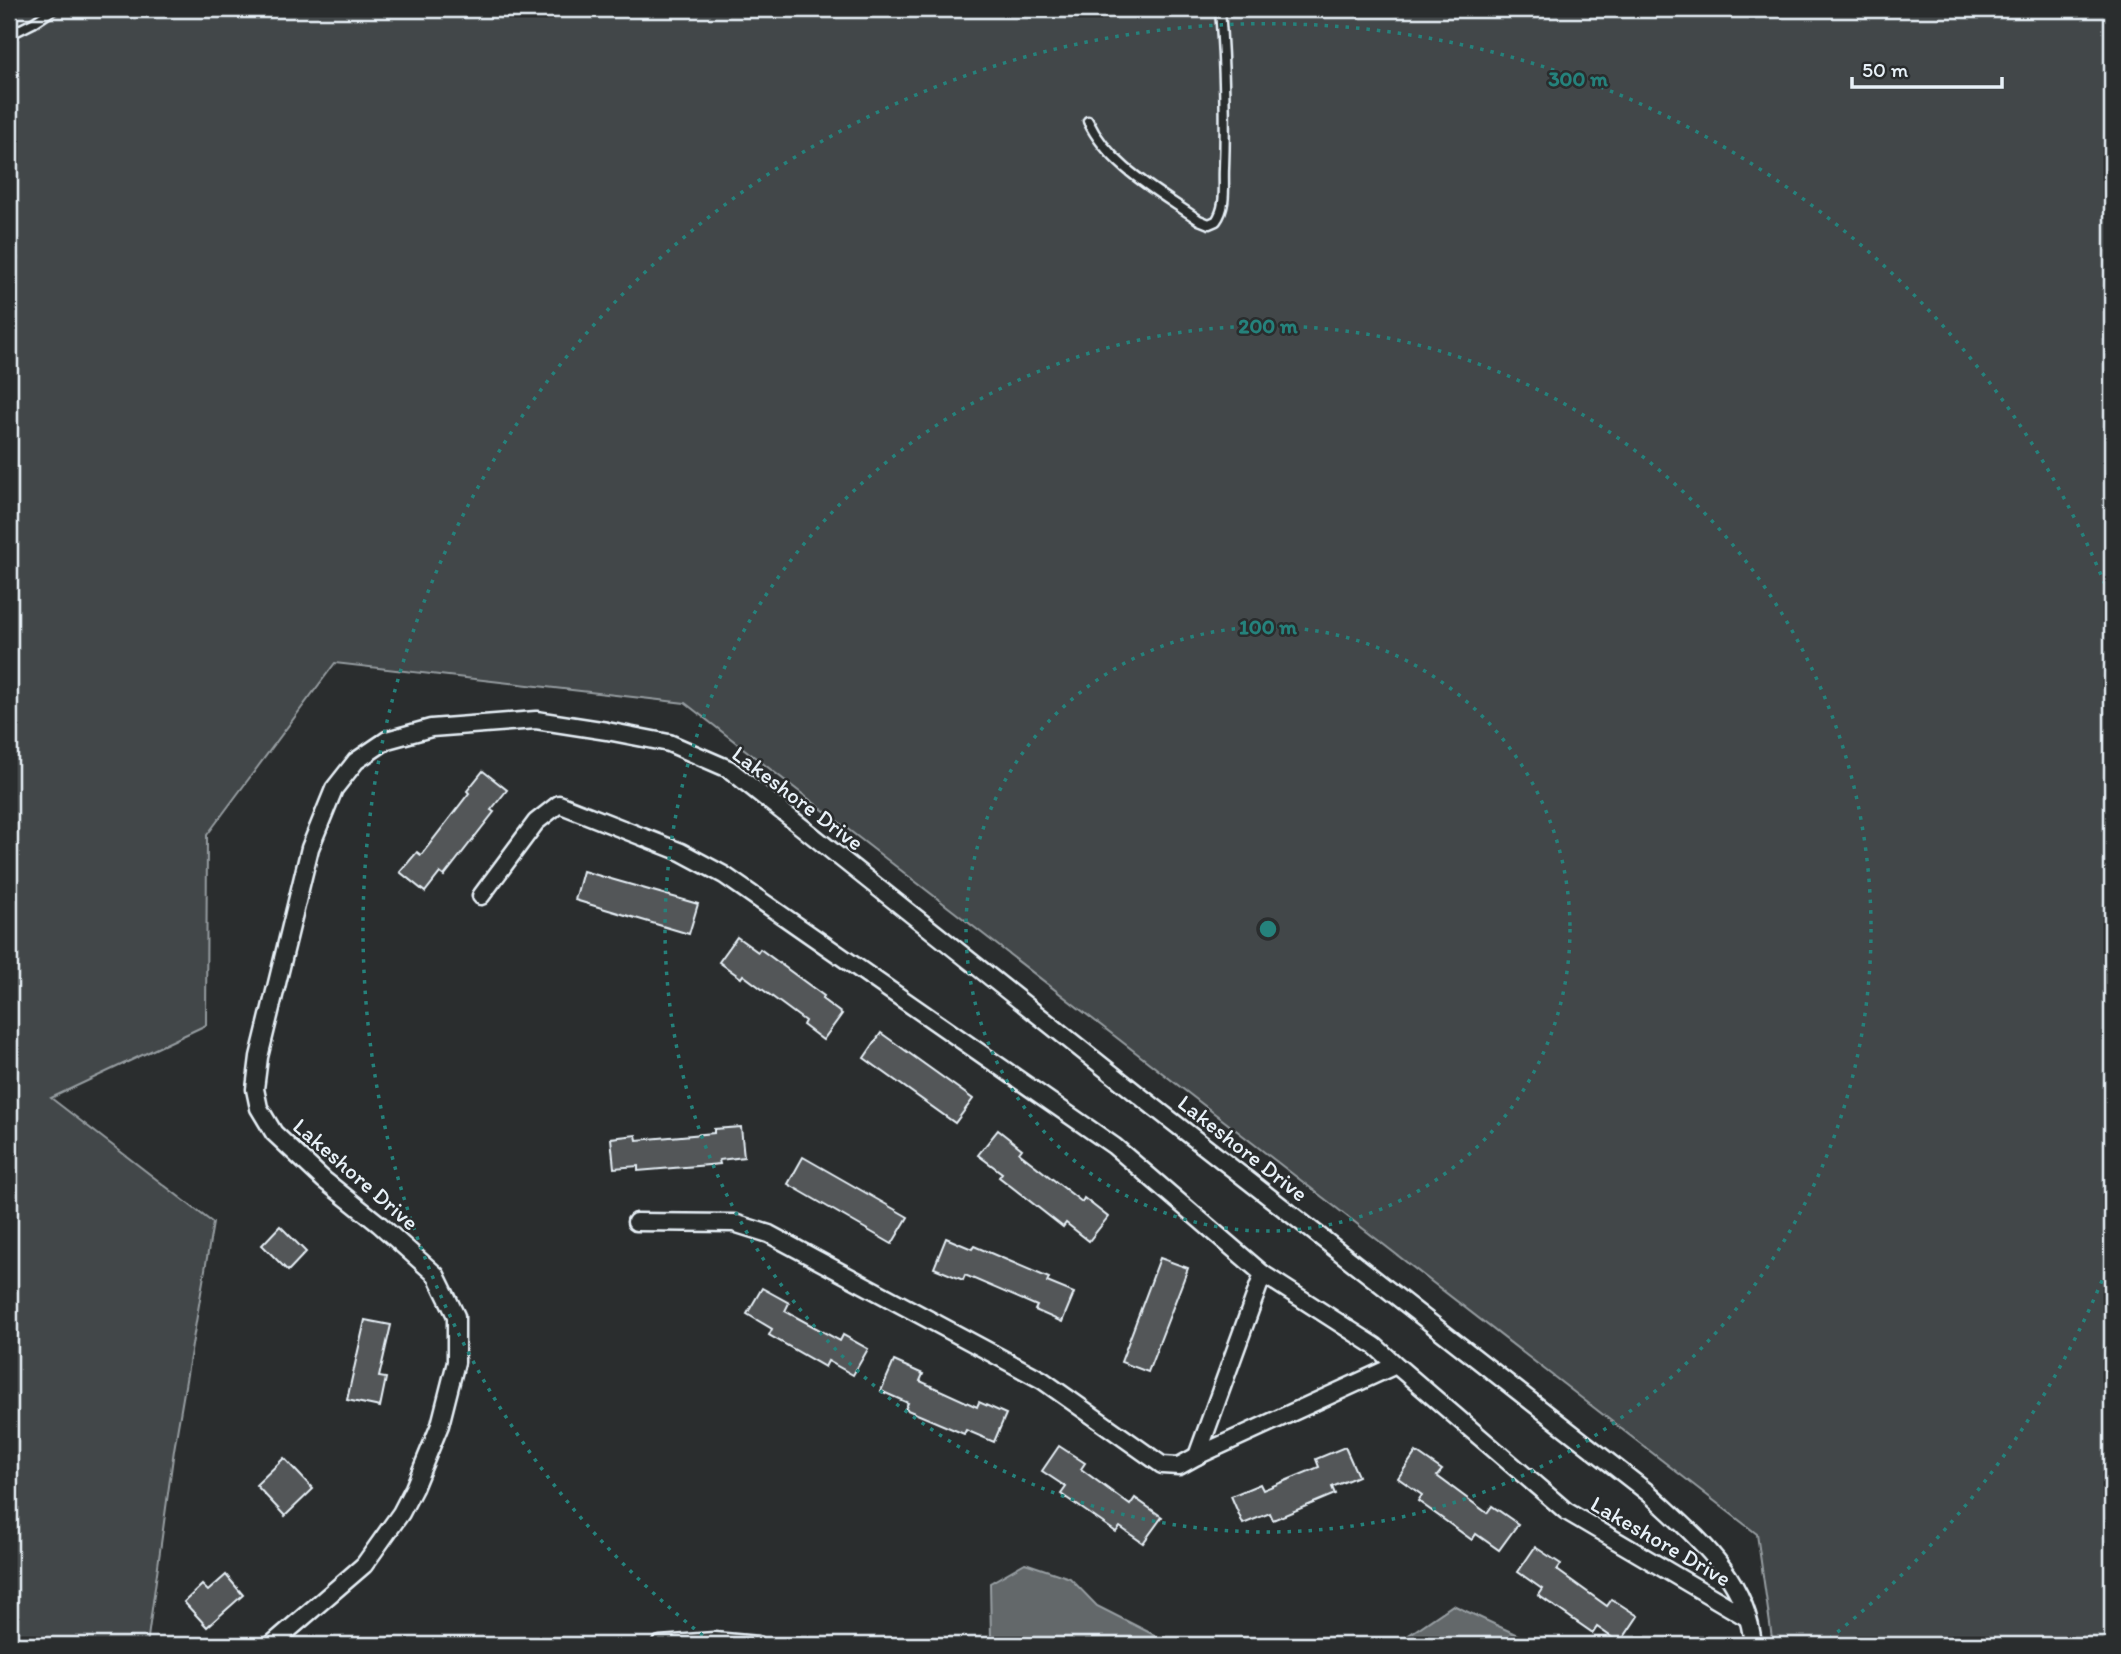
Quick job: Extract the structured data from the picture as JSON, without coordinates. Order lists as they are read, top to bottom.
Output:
{
  "streets": {
    "street": ["Lakeshore Drive"]
  },
  "scale_bar": "50 m",
  "rings": ["300 m", "200 m", "100 m"]
}
